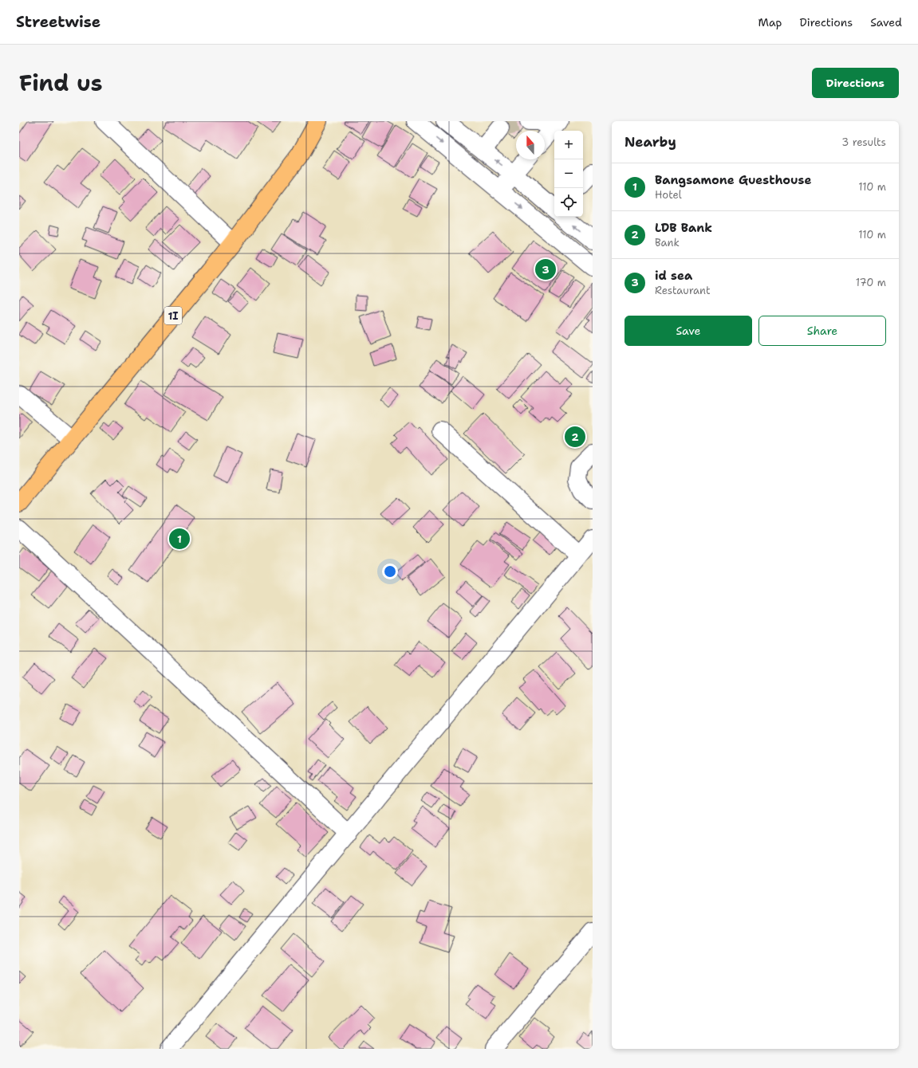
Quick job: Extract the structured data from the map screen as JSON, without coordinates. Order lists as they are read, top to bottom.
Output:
{
  "streets": {
    "highway": ["1I"]
  },
  "north": "top",
  "page": {
    "header": "Streetwise",
    "nav": ["Map", "Directions", "Saved"],
    "title": "Find us",
    "buttons": [
      "Directions",
      ["Save", "Share"]
    ],
    "heading": ["Nearby", "3 results"],
    "map_buttons": ["+", "−"],
    "list": [
      {
        "mark": "1",
        "name": "Bangsamone Guesthouse",
        "note": "Hotel",
        "value": "110 m"
      },
      {
        "mark": "2",
        "name": "LDB Bank",
        "note": "Bank",
        "value": "110 m"
      },
      {
        "mark": "3",
        "name": "id sea",
        "note": "Restaurant",
        "value": "170 m"
      }
    ],
    "pins": ["3", "2", "1"]
  }
}
